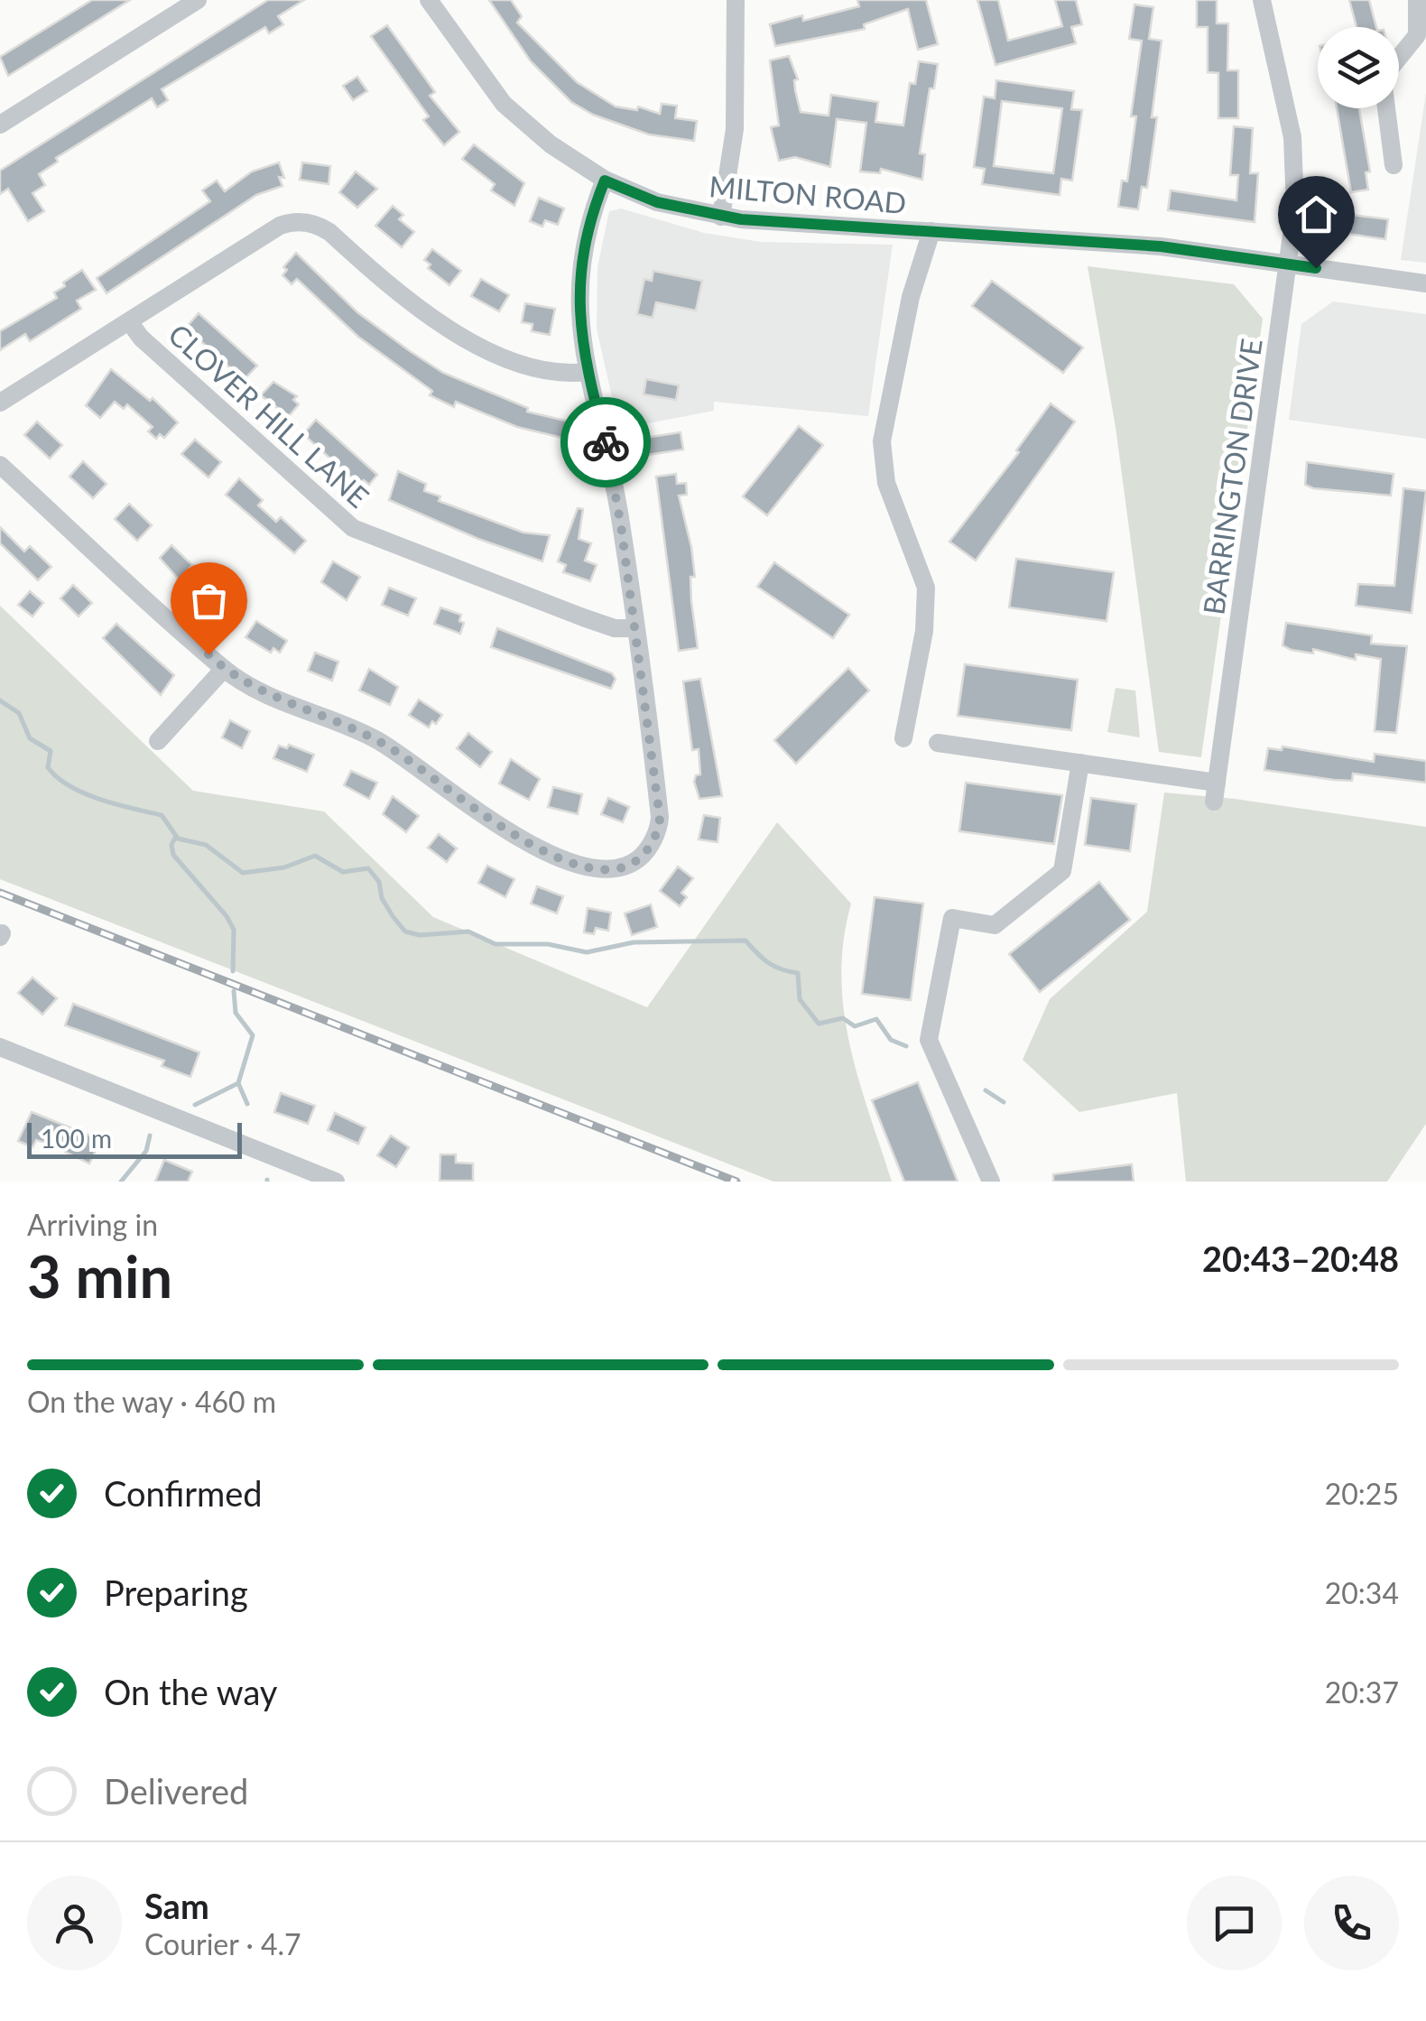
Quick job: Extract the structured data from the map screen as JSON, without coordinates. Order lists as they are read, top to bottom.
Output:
{
  "streets": {
    "street": ["MILTON ROAD", "CLOVER HILL LANE", "BARRINGTON DRIVE"]
  },
  "crossings": [
    ["MILTON ROAD", "BARRINGTON DRIVE"]
  ],
  "scale_bar": "100 m",
  "page": {
    "scale": "100 m",
    "heading": ["3 min", "Arriving in", "20:43–20:48"],
    "panel": ["Sam", "Courier · 4.7"],
    "bar": "On the way · 460 m",
    "list": [
      ["Confirmed", "20:25"],
      ["Preparing", "20:34"],
      ["On the way", "20:37"],
      "Delivered"
    ]
  }
}
